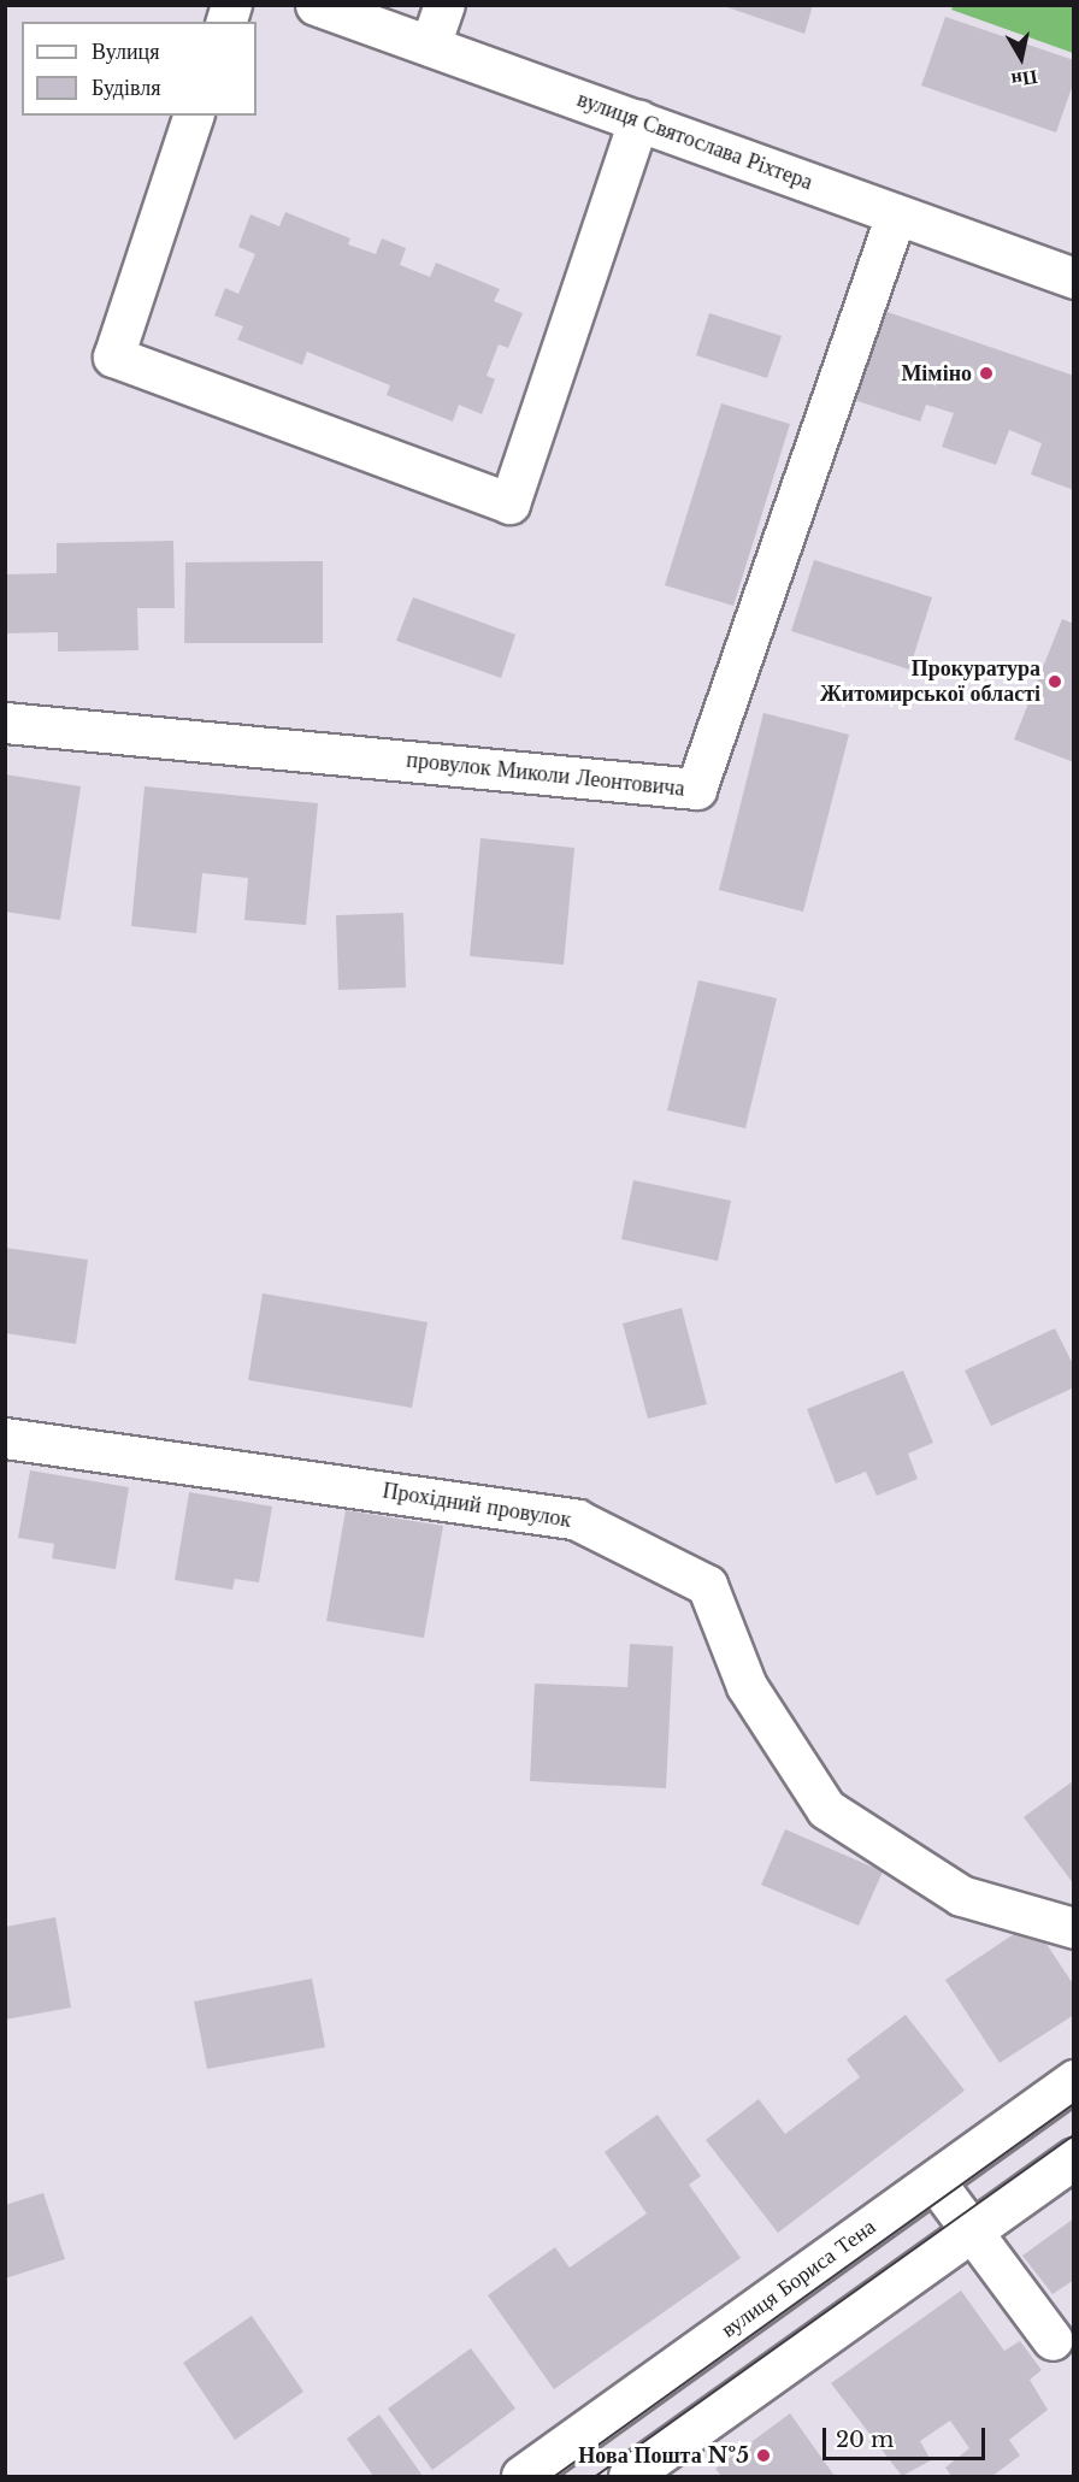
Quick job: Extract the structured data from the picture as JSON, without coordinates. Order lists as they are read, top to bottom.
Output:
{
  "streets": {
    "street": [
      "вулиця Святослава Ріхтера",
      "провулок Миколи Леонтовича",
      "Прохідний провулок",
      "вулиця Бориса Тена"
    ]
  },
  "crossings": [
    ["вулиця Святослава Ріхтера", "провулок Миколи Леонтовича"]
  ],
  "places": ["Міміно", "Прокуратура Житомирської області", "Нова Пошта №5"],
  "legend": ["Вулиця", "Будівля"],
  "scale_bar": "20 m",
  "north": "bottom"
}
